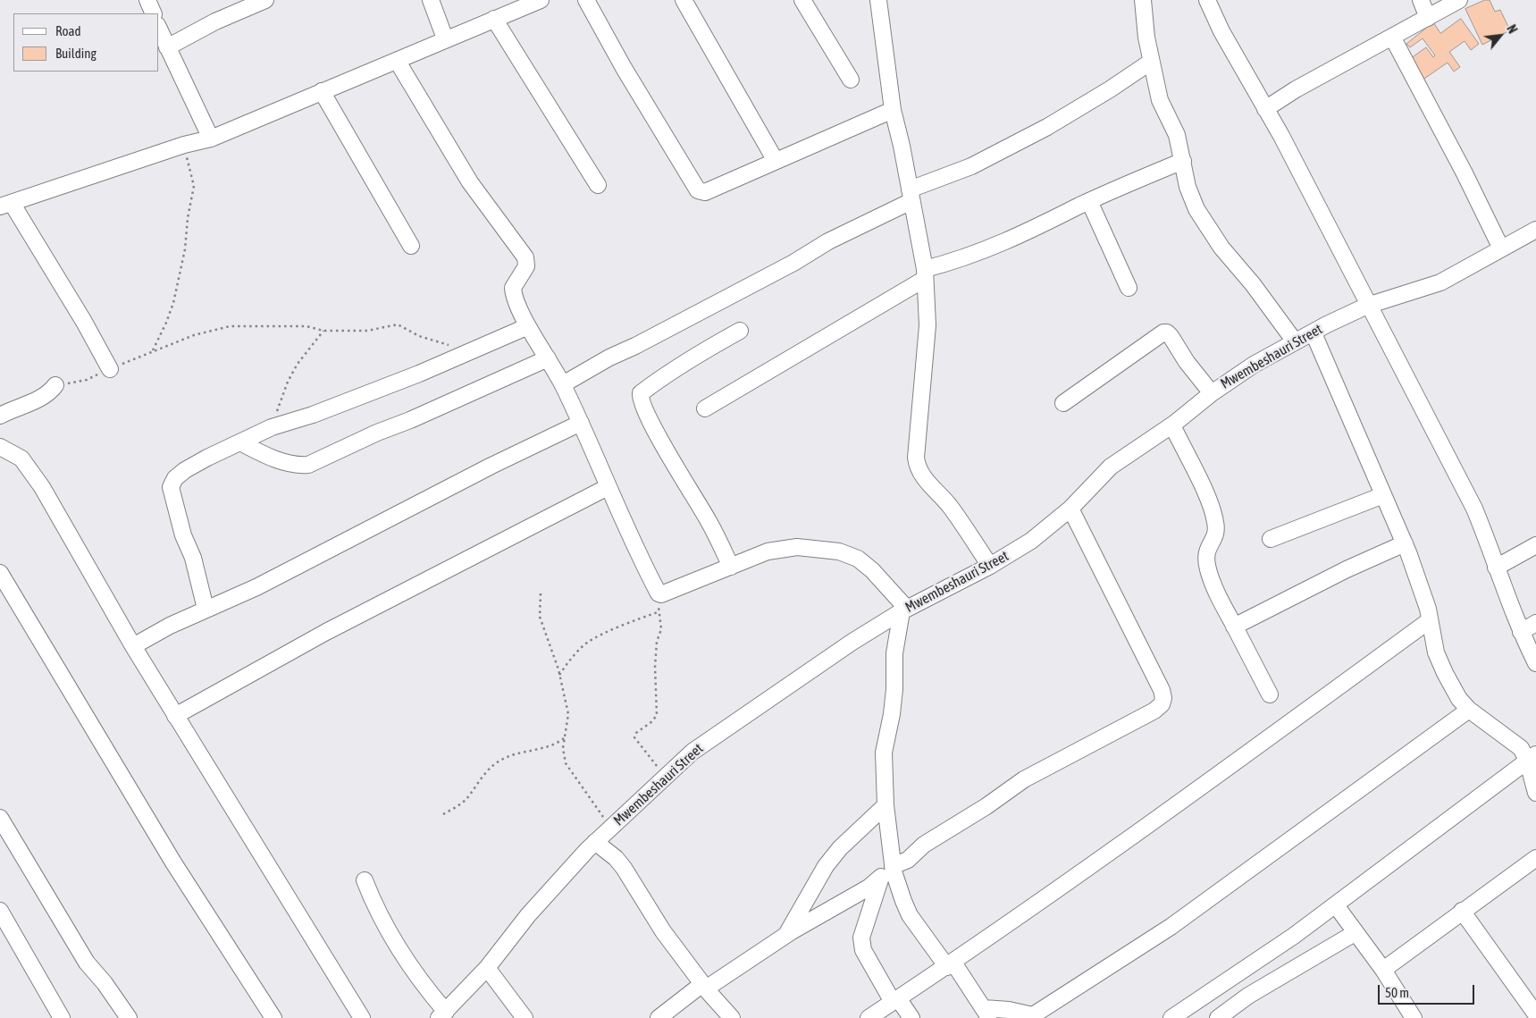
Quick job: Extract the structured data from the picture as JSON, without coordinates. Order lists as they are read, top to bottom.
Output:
{
  "streets": {
    "street": ["Mwembeshauri Street"]
  },
  "legend": ["Road", "Building"],
  "scale_bar": "50 m",
  "north": "top right"
}
